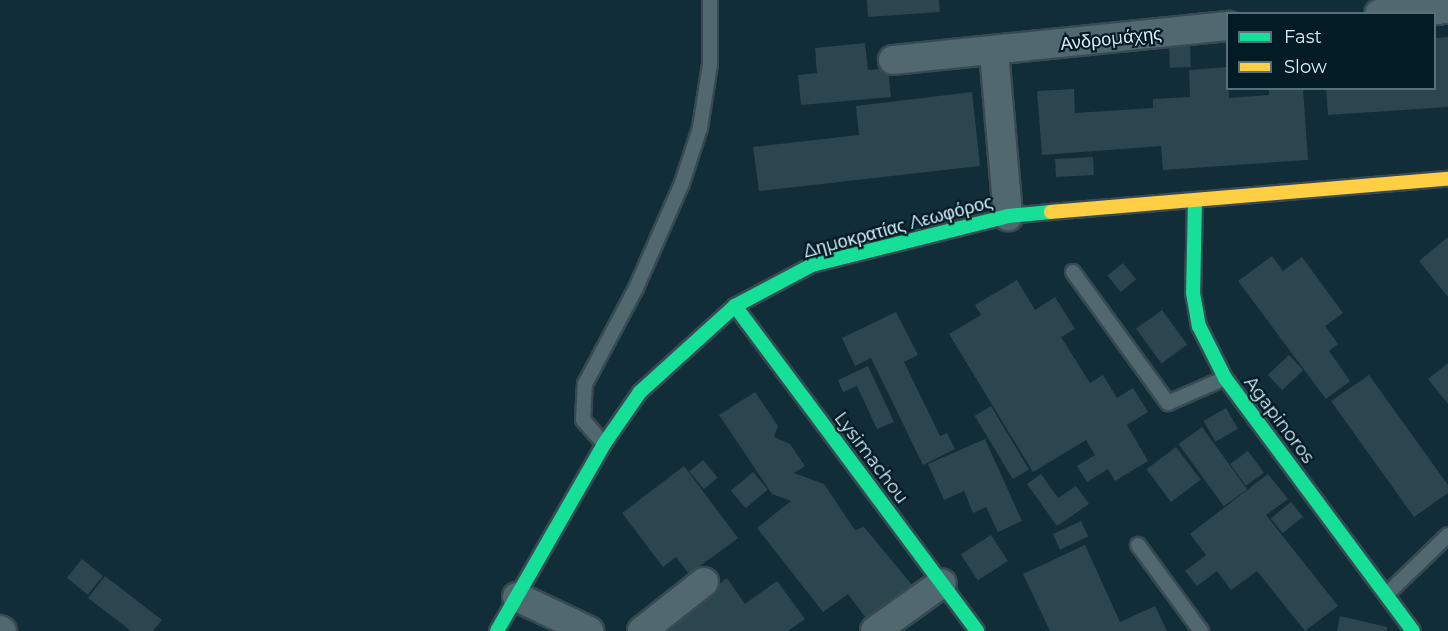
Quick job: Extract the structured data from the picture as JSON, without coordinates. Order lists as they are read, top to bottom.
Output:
{
  "streets": {
    "street": [
      "Ανδρομάχης",
      "Δημοκρατίας Λεωφόρος",
      "Agapinoros",
      "Lysimachou"
    ]
  },
  "crossings": [
    ["Δημοκρατίας Λεωφόρος", "Agapinoros"],
    ["Δημοκρατίας Λεωφόρος", "Lysimachou"]
  ],
  "legend": ["Fast", "Slow"]
}
